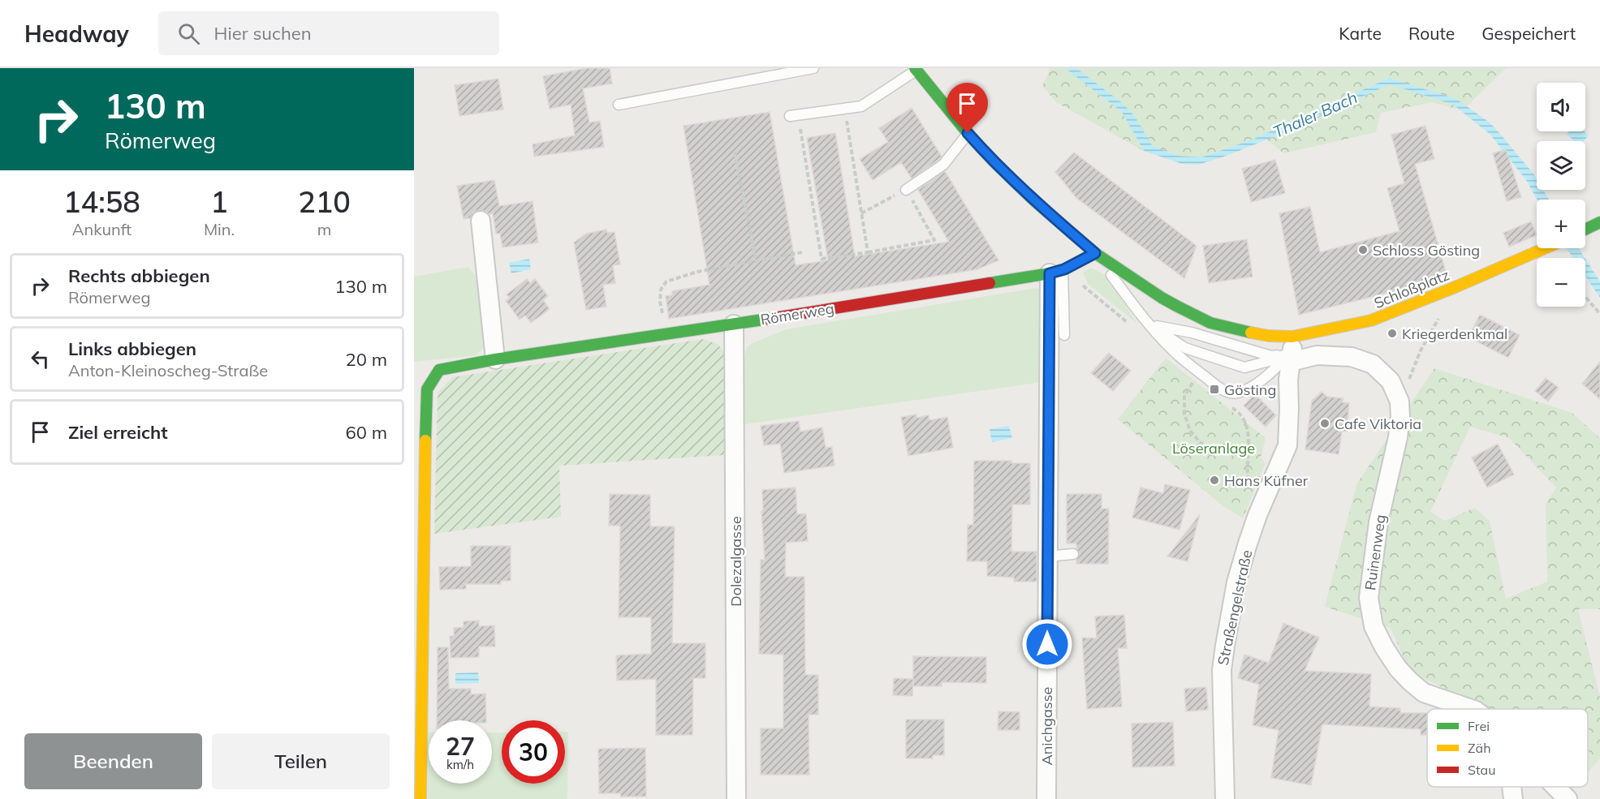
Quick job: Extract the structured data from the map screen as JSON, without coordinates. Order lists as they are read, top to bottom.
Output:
{
  "streets": {
    "street": [
      "Schloßplatz",
      "Römerweg",
      "Ruinenweg",
      "Dolezalgasse",
      "Straßengelstraße",
      "Anichgasse"
    ]
  },
  "crossings": [
    ["Schloßplatz", "Römerweg"],
    ["Schloßplatz", "Ruinenweg"],
    ["Schloßplatz", "Straßengelstraße"],
    ["Römerweg", "Dolezalgasse"],
    ["Römerweg", "Anichgasse"],
    ["Ruinenweg", "Straßengelstraße"]
  ],
  "water": ["Thaler Bach"],
  "parks": ["Löseranlage"],
  "places": {
    "other": [
      "Schloss Gösting",
      "Kriegerdenkmal",
      "Cafe Viktoria",
      "Hans Küfner"
    ],
    "transit": ["Gösting"]
  },
  "legend": ["Frei", "Zäh", "Stau"],
  "page": {
    "header": "Headway",
    "search": "Hier suchen",
    "nav": ["Karte", "Route", "Gespeichert"],
    "turn": ["130 m", "Römerweg"],
    "map_buttons": ["+", "−"],
    "eta": [
      "14:58",
      "Ankunft",
      "1",
      "Min.",
      "210",
      "m"
    ],
    "list": [
      {
        "name": "Rechts abbiegen",
        "note": "Römerweg",
        "value": "130 m"
      },
      {
        "name": "Links abbiegen",
        "note": "Anton-Kleinoscheg-Straße",
        "value": "20 m"
      },
      {
        "name": "Ziel erreicht",
        "value": "60 m"
      }
    ],
    "speed": "27 km/h",
    "limit": "30",
    "buttons": ["Beenden", "Teilen"]
  }
}
